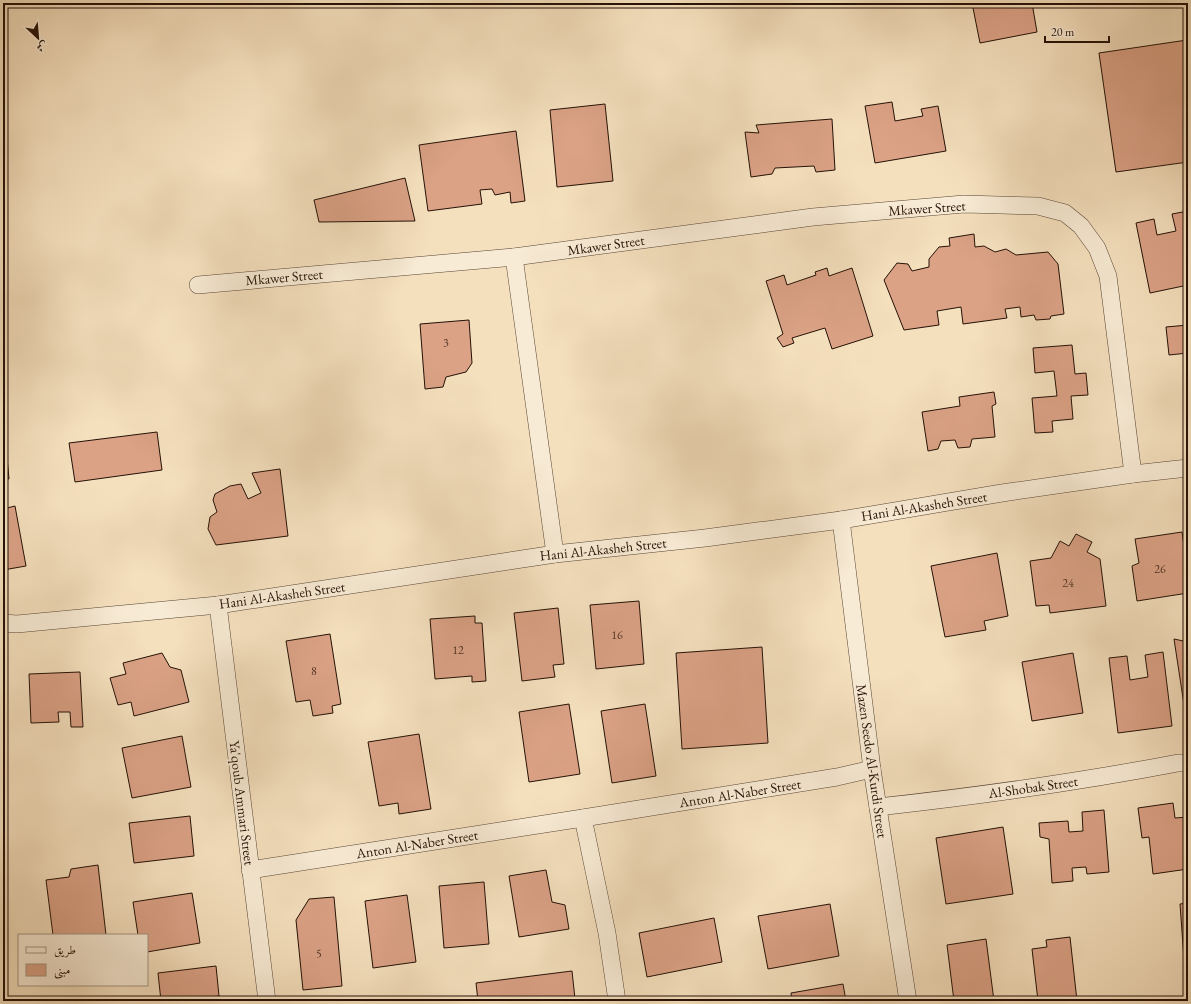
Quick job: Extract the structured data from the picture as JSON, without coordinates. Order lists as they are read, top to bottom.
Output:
{
  "streets": {
    "street": [
      "Mkawer Street",
      "Hani Al-Akasheh Street",
      "Mazen Seedo Al-Kurdi Street",
      "Al-Shobak Street",
      "Anton Al-Naber Street",
      "Ya'qoub Ammari Street"
    ]
  },
  "crossings": [
    ["Mkawer Street", "Hani Al-Akasheh Street"],
    ["Hani Al-Akasheh Street", "Mazen Seedo Al-Kurdi Street"],
    ["Hani Al-Akasheh Street", "Ya'qoub Ammari Street"],
    ["Mazen Seedo Al-Kurdi Street", "Al-Shobak Street"],
    ["Mazen Seedo Al-Kurdi Street", "Anton Al-Naber Street"],
    ["Anton Al-Naber Street", "Ya'qoub Ammari Street"]
  ],
  "house_numbers": [
    "3",
    "26",
    "24",
    "16",
    "12",
    "8",
    "5"
  ],
  "legend": ["طريق", "مبنى"],
  "scale_bar": "20 m",
  "north": "bottom right"
}
